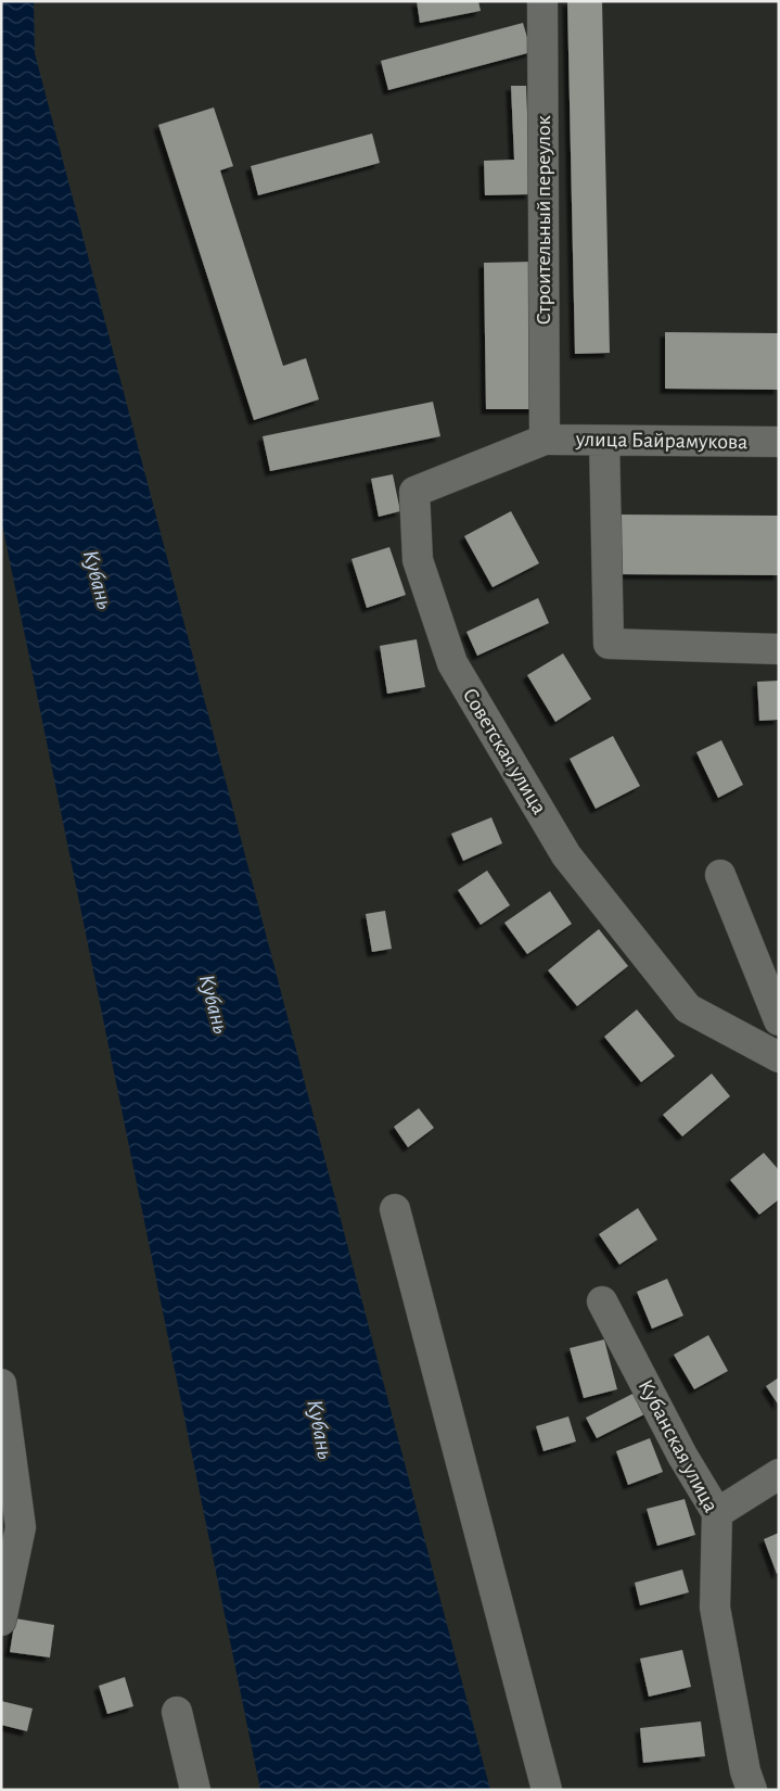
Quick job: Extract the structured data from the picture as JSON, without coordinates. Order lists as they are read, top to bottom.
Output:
{
  "streets": {
    "street": [
      "Строительный переулок",
      "улица Байрамукова",
      "Советская улица",
      "Кубанская улица"
    ]
  },
  "crossings": [
    ["Строительный переулок", "улица Байрамукова"],
    ["Строительный переулок", "Советская улица"],
    ["улица Байрамукова", "Советская улица"]
  ],
  "water": ["Кубань"]
}
